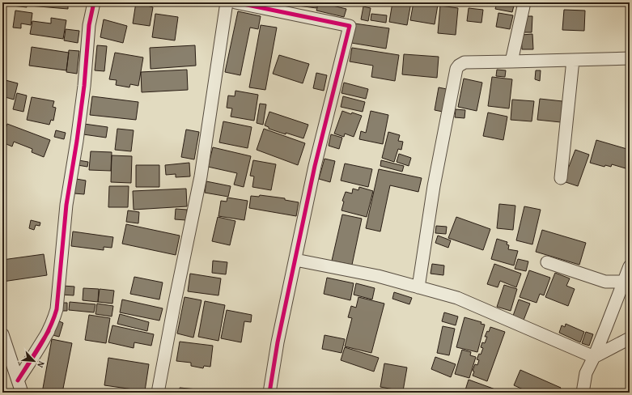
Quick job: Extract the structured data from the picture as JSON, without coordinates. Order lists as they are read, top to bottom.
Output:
{
  "north": "bottom right"
}
